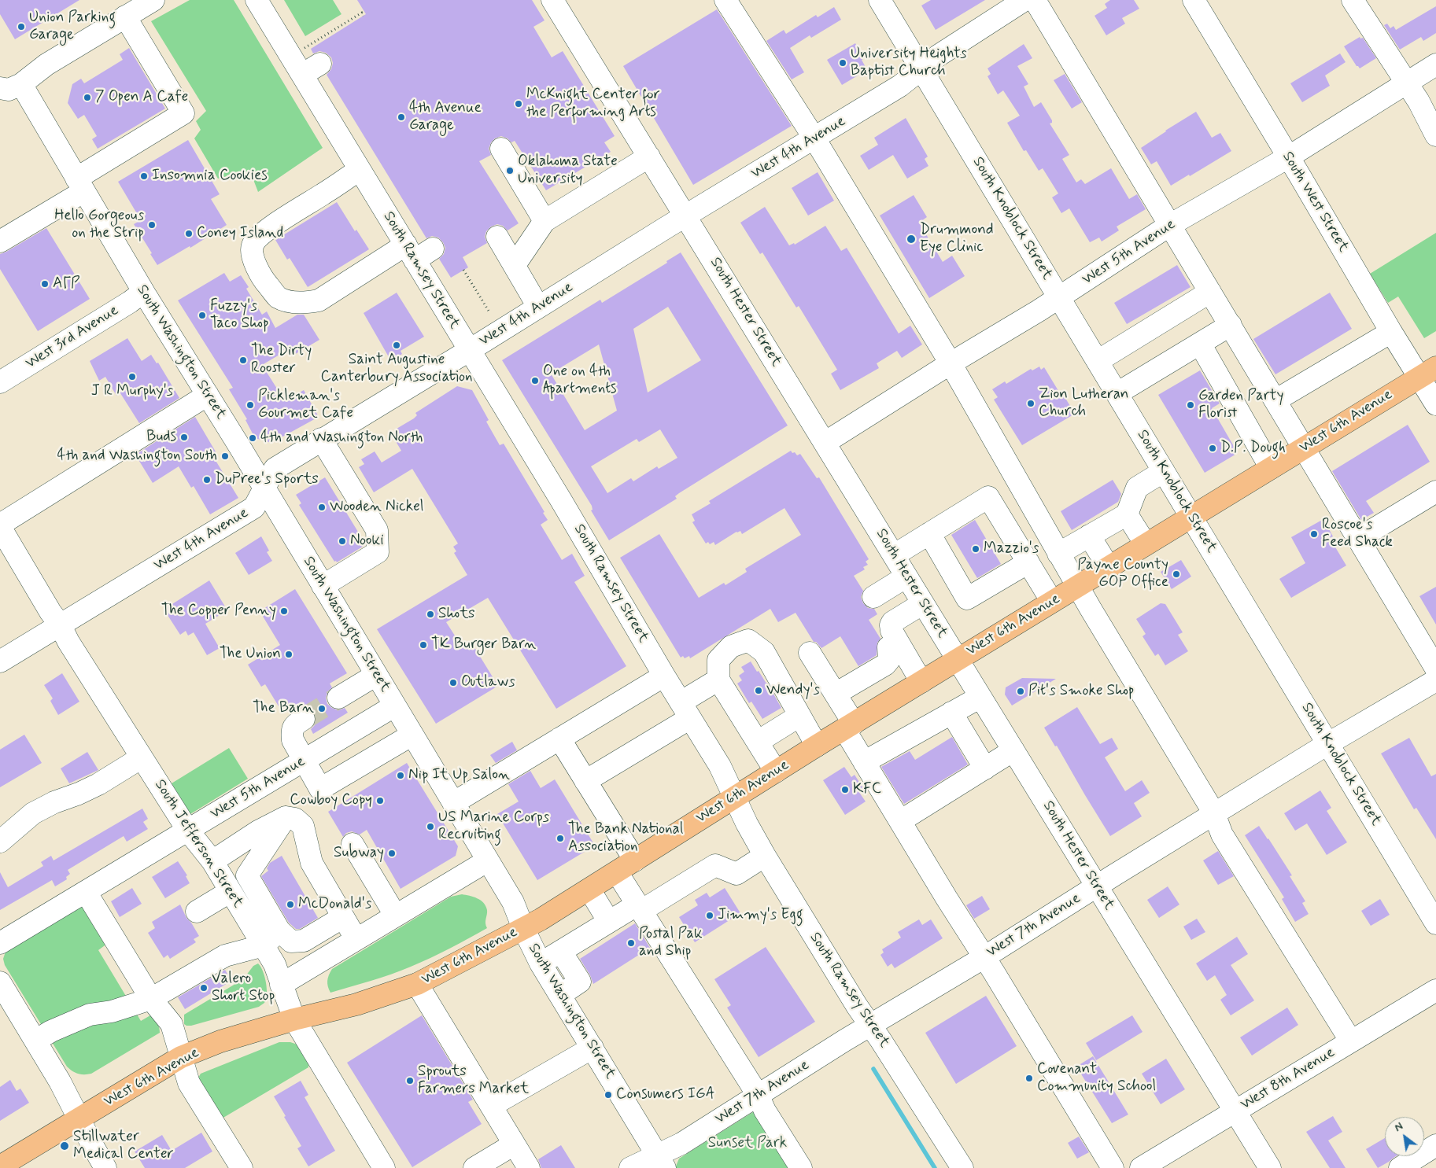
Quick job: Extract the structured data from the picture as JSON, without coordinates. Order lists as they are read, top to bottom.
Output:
{
  "streets": {
    "highway": ["West 6th Avenue"],
    "street": [
      "West 4th Avenue",
      "South West Street",
      "South Knoblock Street",
      "West 5th Avenue",
      "South Ramsey Street",
      "South Hester Street",
      "West 3rd Avenue",
      "South Washington Street",
      "South Jefferson Street",
      "West 7th Avenue",
      "West 8th Avenue"
    ]
  },
  "crossings": [
    ["West 4th Avenue", "South Knoblock Street"],
    ["West 4th Avenue", "South Ramsey Street"],
    ["West 4th Avenue", "South Hester Street"],
    ["West 4th Avenue", "South Washington Street"],
    ["West 4th Avenue", "South Jefferson Street"],
    ["South West Street", "West 5th Avenue"],
    ["South West Street", "West 6th Avenue"],
    ["South Knoblock Street", "West 5th Avenue"],
    ["South Knoblock Street", "West 6th Avenue"],
    ["South Knoblock Street", "West 7th Avenue"],
    ["West 5th Avenue", "South Hester Street"],
    ["West 5th Avenue", "South Washington Street"],
    ["West 5th Avenue", "South Jefferson Street"],
    ["South Ramsey Street", "West 6th Avenue"],
    ["South Ramsey Street", "West 7th Avenue"],
    ["South Hester Street", "West 6th Avenue"],
    ["South Hester Street", "West 7th Avenue"],
    ["South Hester Street", "West 8th Avenue"],
    ["West 3rd Avenue", "South Washington Street"],
    ["South Washington Street", "West 6th Avenue"],
    ["South Washington Street", "West 7th Avenue"],
    ["West 6th Avenue", "South Jefferson Street"]
  ],
  "parks": ["Sunset Park"],
  "places": [
    "Union Parking Garage",
    "University Heights Baptist Church",
    "7 Open A Cafe",
    "McKnight Center for the Performing Arts",
    "4th Avenue Garage",
    "Oklahoma State University",
    "Insomnia Cookies",
    "Hello Gorgeous on the Strip",
    "Coney Island",
    "Drummond Eye Clinic",
    "AΓP",
    "Fuzzy's Taco Shop",
    "Saint Augustine Canterbury Association",
    "The Dirty Rooster",
    "J R Murphy's",
    "One on 4th Apartments",
    "Zion Lutheran Church",
    "Pickleman's Gourmet Cafe",
    "Garden Party Florist",
    "Buds",
    "4th and Washington North",
    "D.P. Dough",
    "4th and Washington South",
    "DuPree's Sports",
    "Wooden Nickel",
    "Roscoe's Feed Shack",
    "Nooki",
    "Mazzio's",
    "Payne County GOP Office",
    "The Copper Penny",
    "Shots",
    "TK Burger Barn",
    "The Union",
    "Outlaws",
    "Wendy's",
    "Pit's Smoke Shop",
    "The Barn",
    "Nip It Up Salon",
    "KFC",
    "Cowboy Copy",
    "US Marine Corps Recruiting",
    "The Bank National Association",
    "Subway",
    "McDonald's",
    "Jimmy's Egg",
    "Postal Pak and Ship",
    "Valero Short Stop",
    "Covenant Community School",
    "Sprouts Farmers Market",
    "Consumers IGA",
    "Stillwater Medical Center"
  ],
  "north": "top left"
}
